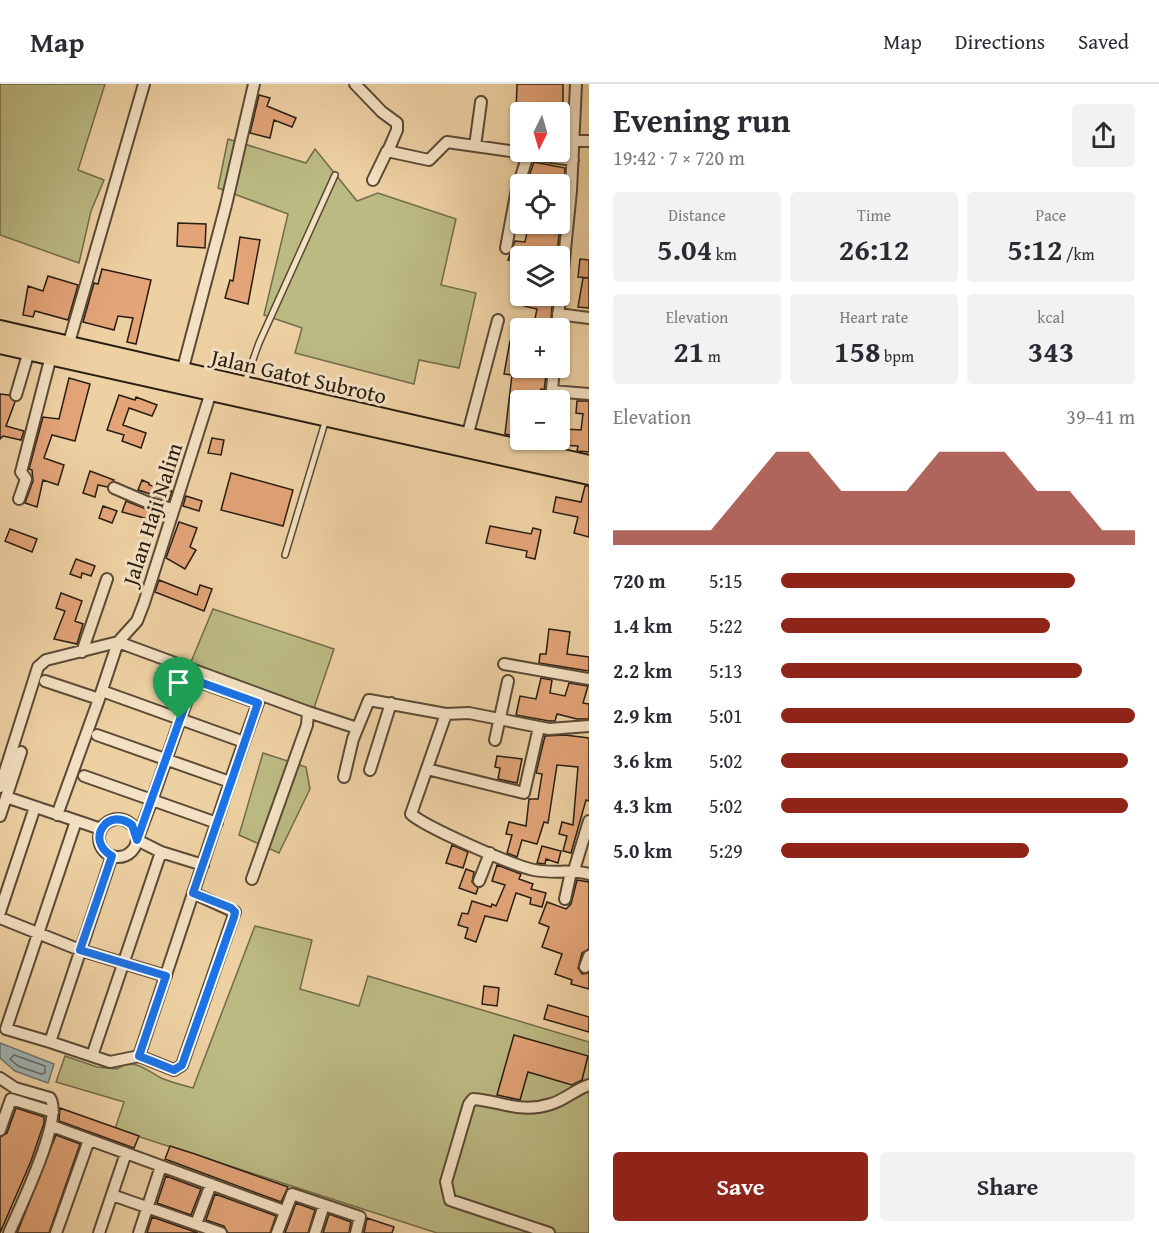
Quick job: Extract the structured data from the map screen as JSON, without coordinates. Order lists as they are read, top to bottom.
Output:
{
  "streets": {
    "highway": ["Jalan Gatot Subroto"],
    "street": ["Jalan Haji Nalim"]
  },
  "crossings": [
    ["Jalan Gatot Subroto", "Jalan Haji Nalim"]
  ],
  "north": "bottom",
  "page": {
    "header": "Map",
    "nav": ["Map", "Directions", "Saved"],
    "heading": ["Evening run", "19:42 · 7 × 720 m"],
    "map_buttons": ["+", "−"],
    "stats": [
      ["Distance", "5.04 km"],
      ["Time", "26:12"],
      ["Pace", "5:12 /km"],
      ["Elevation", "21 m"],
      ["Heart rate", "158 bpm"],
      ["kcal", "343"]
    ],
    "chart": ["Elevation", "39–41 m"],
    "list": [
      {
        "name": "720 m",
        "note": "5:15"
      },
      {
        "name": "1.4 km",
        "note": "5:22"
      },
      {
        "name": "2.2 km",
        "note": "5:13"
      },
      {
        "name": "2.9 km",
        "note": "5:01"
      },
      {
        "name": "3.6 km",
        "note": "5:02"
      },
      {
        "name": "4.3 km",
        "note": "5:02"
      },
      {
        "name": "5.0 km",
        "note": "5:29"
      }
    ],
    "buttons": ["Save", "Share"]
  }
}
